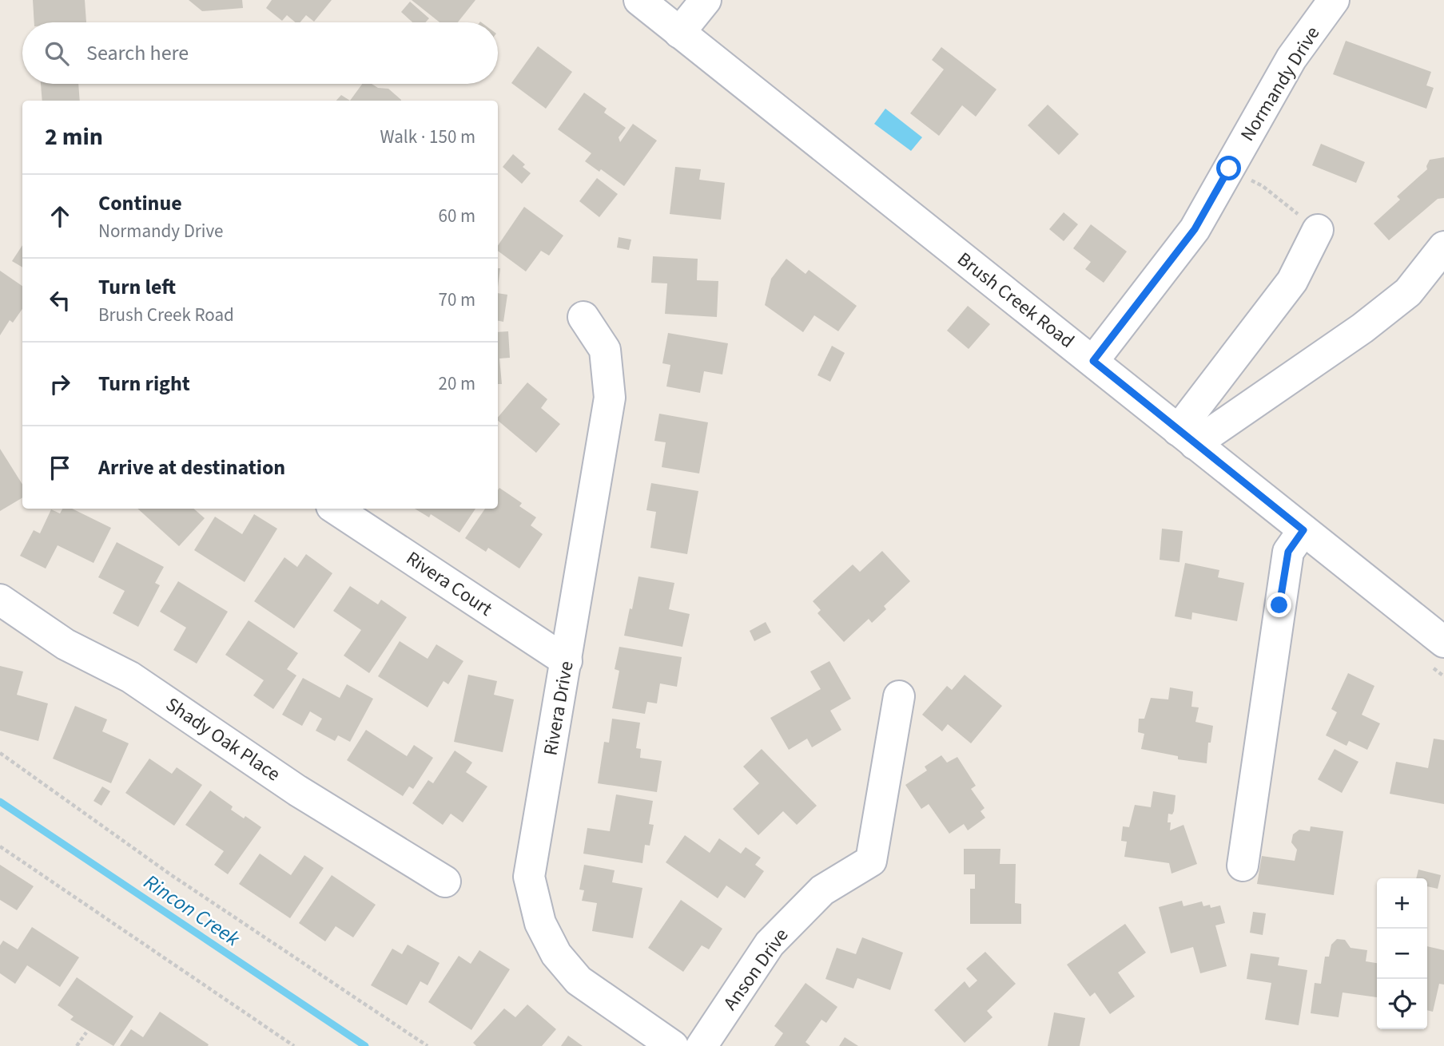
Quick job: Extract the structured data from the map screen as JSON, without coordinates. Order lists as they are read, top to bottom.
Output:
{
  "streets": {
    "street": [
      "Normandy Drive",
      "Brush Creek Road",
      "Rivera Court",
      "Rivera Drive",
      "Shady Oak Place",
      "Anson Drive"
    ]
  },
  "crossings": [
    ["Normandy Drive", "Brush Creek Road"],
    ["Rivera Court", "Rivera Drive"]
  ],
  "water": ["Rincon Creek"],
  "page": {
    "search": "Search here",
    "heading": ["2 min", "Walk · 150 m"],
    "list": [
      ["Continue", "Normandy Drive", "60 m"],
      ["Turn left", "Brush Creek Road", "70 m"],
      ["Turn right", "20 m"],
      "Arrive at destination"
    ],
    "map_buttons": ["+", "−"]
  }
}
